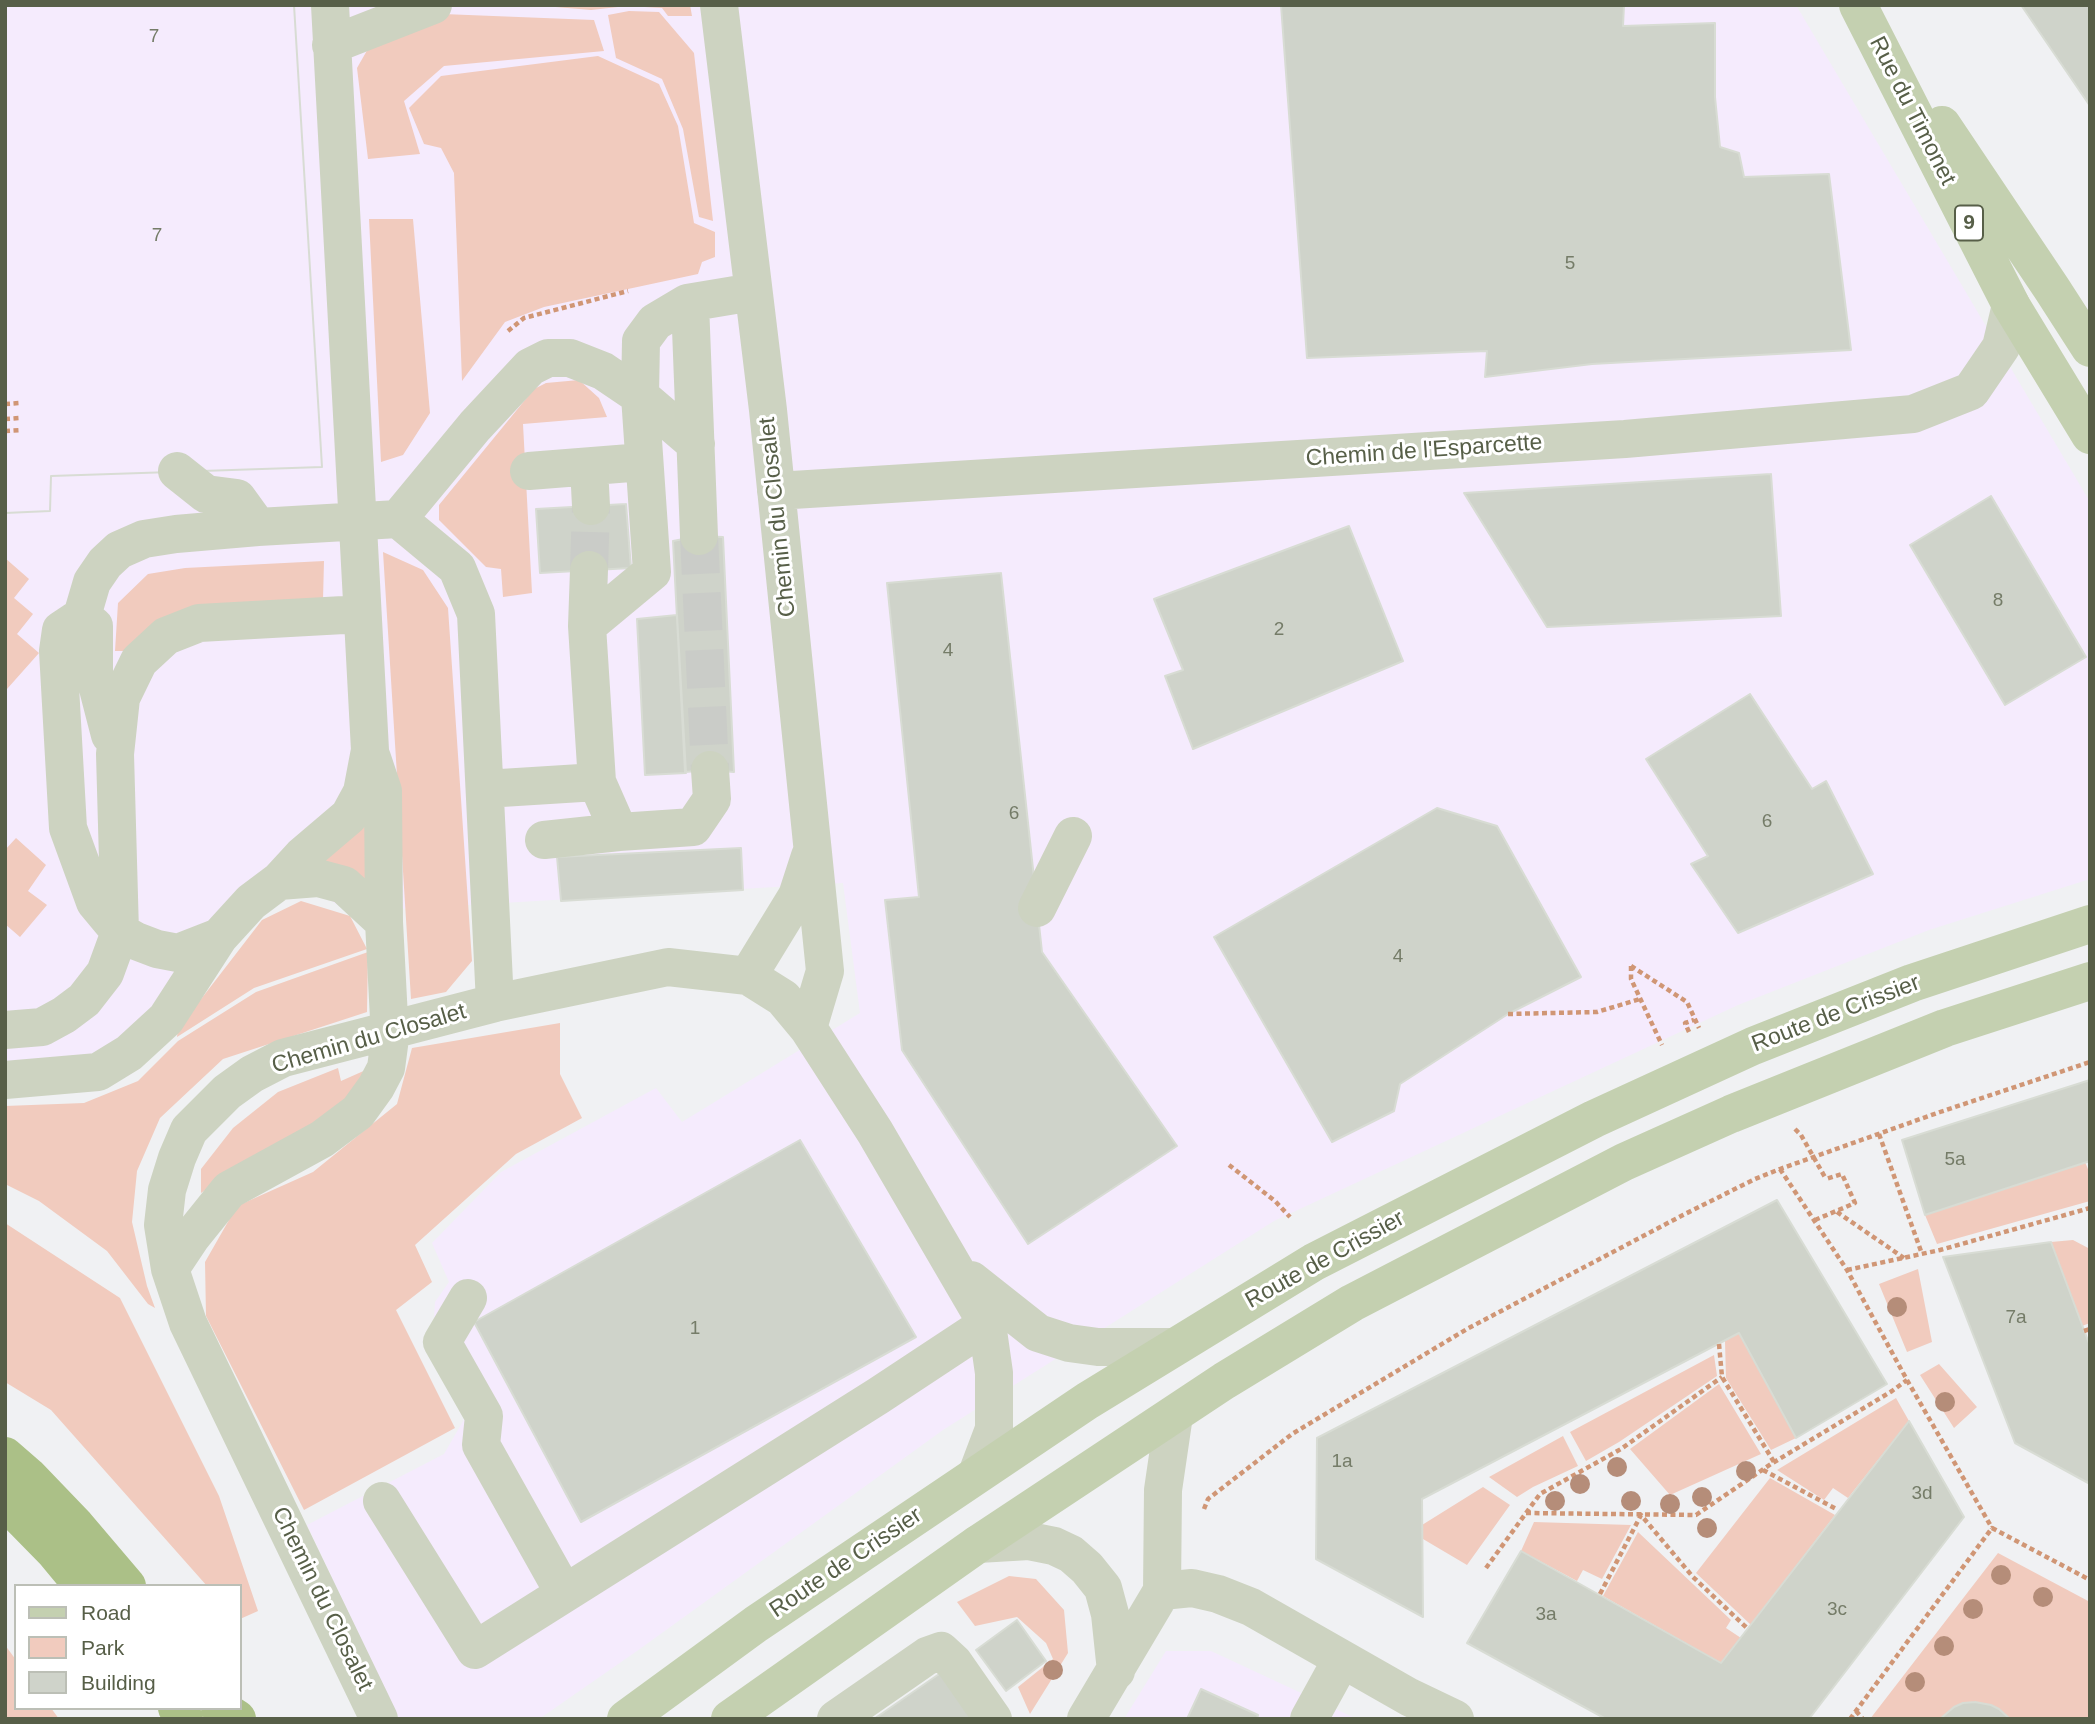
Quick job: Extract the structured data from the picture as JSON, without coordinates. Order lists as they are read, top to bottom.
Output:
{
  "streets": {
    "main road": ["Rue du Timonet", "9", "Route de Crissier"],
    "street": ["Chemin de l'Esparcette", "Chemin du Closalet"]
  },
  "crossings": [
    ["Rue du Timonet", "Chemin de l'Esparcette"],
    ["Chemin de l'Esparcette", "Chemin du Closalet"],
    ["Chemin du Closalet", "Route de Crissier"]
  ],
  "house_numbers": [
    "7",
    "7",
    "5",
    "8",
    "2",
    "4",
    "6",
    "6",
    "4",
    "5a",
    "7a",
    "1",
    "1a",
    "3d",
    "3c",
    "3a"
  ],
  "legend": ["Road", "Park", "Building"]
}
